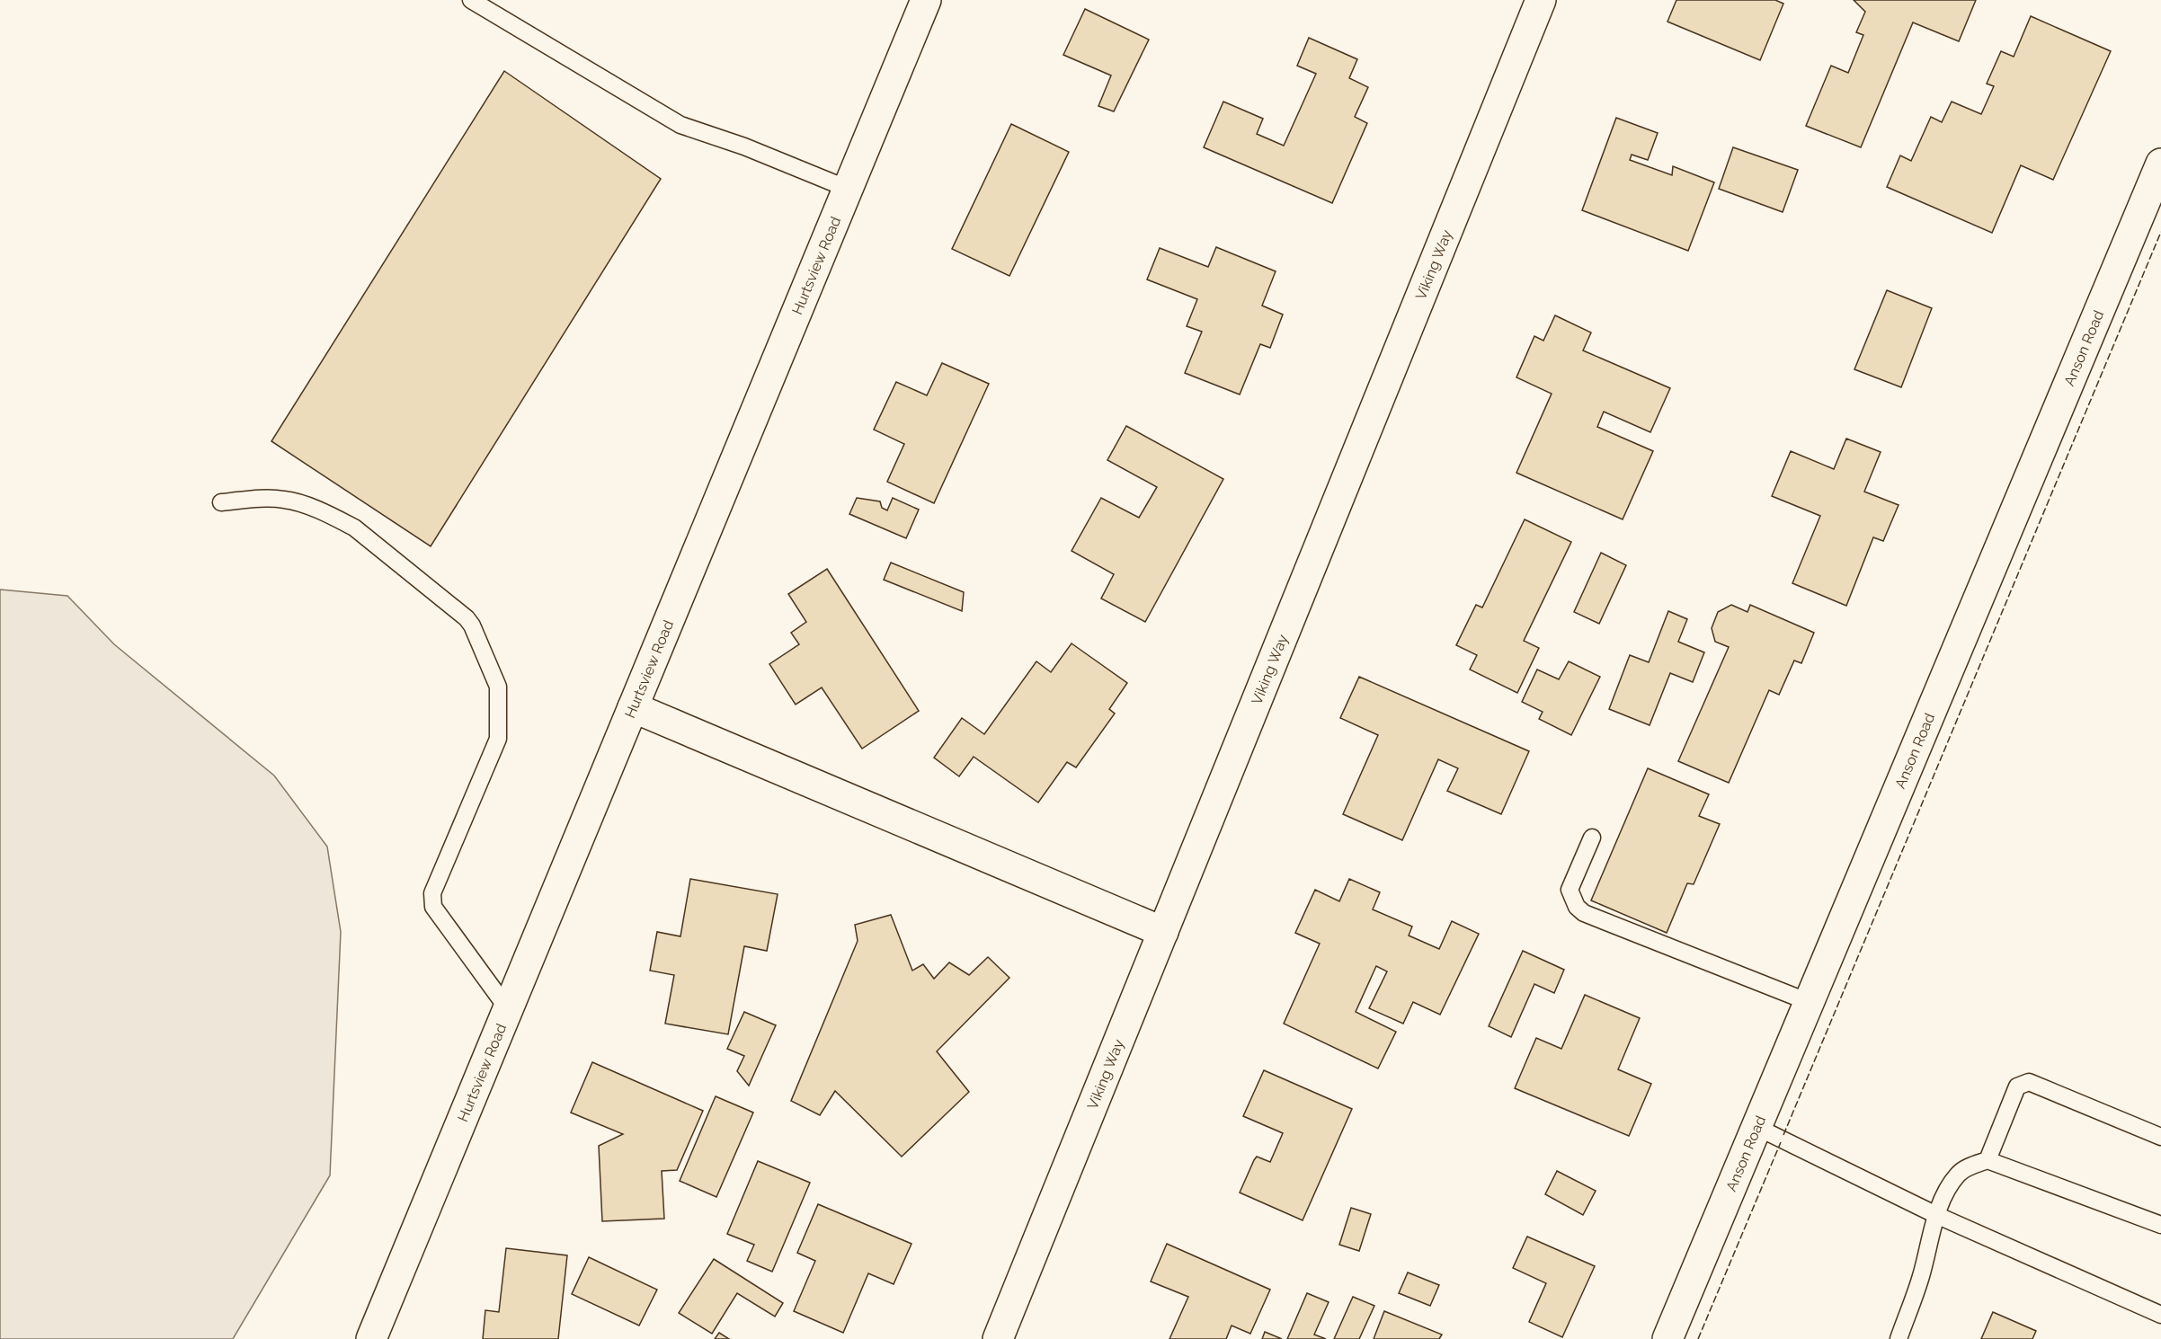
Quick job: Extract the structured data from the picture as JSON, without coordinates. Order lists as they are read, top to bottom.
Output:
{
  "streets": {
    "street": ["Viking Way", "Hurtsview Road", "Anson Road"]
  }
}
